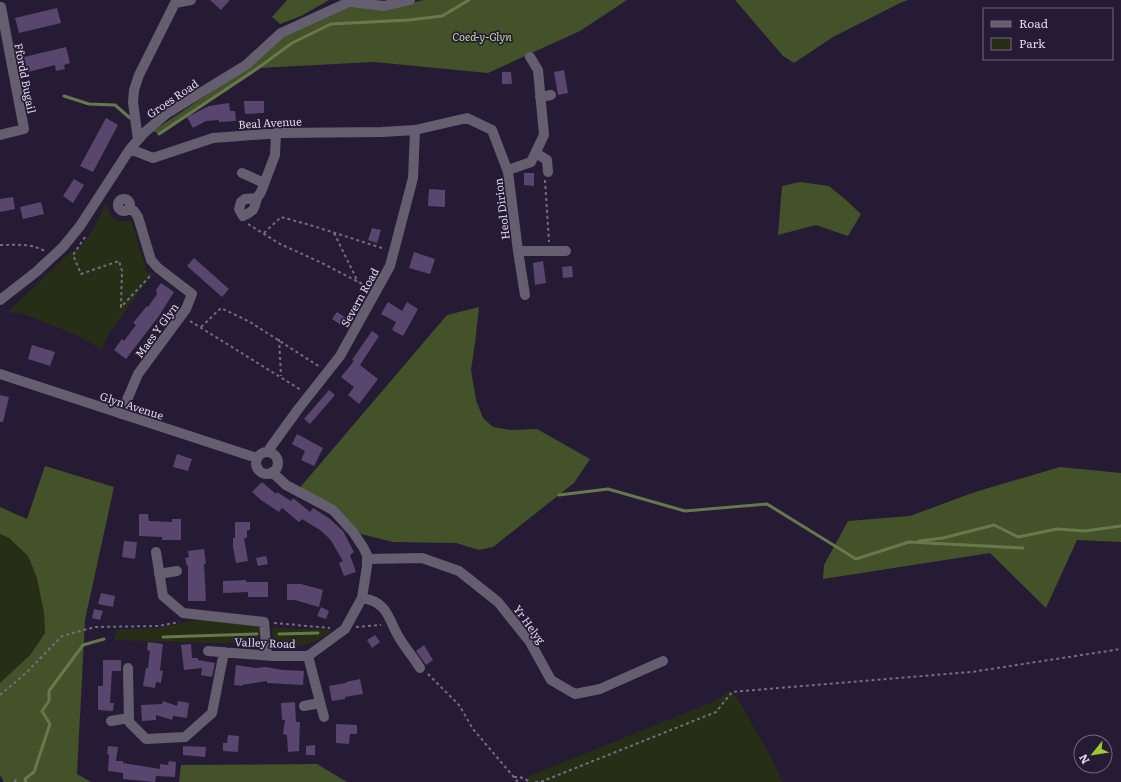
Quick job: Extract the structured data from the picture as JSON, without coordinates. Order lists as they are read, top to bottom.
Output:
{
  "streets": {
    "street": [
      "Ffordd Bugail",
      "Groes Road",
      "Beal Avenue",
      "Heol Dirion",
      "Severn Road",
      "Maes Y Glyn",
      "Glyn Avenue",
      "Yr Helyg",
      "Valley Road"
    ]
  },
  "crossings": [
    ["Groes Road", "Beal Avenue"],
    ["Beal Avenue", "Heol Dirion"],
    ["Beal Avenue", "Severn Road"],
    ["Heol Dirion", "Severn Road"],
    ["Severn Road", "Glyn Avenue"],
    ["Maes Y Glyn", "Glyn Avenue"],
    ["Yr Helyg", "Valley Road"]
  ],
  "parks": ["Coed-y-Glyn"],
  "legend": ["Road", "Park"],
  "north": "bottom left"
}
